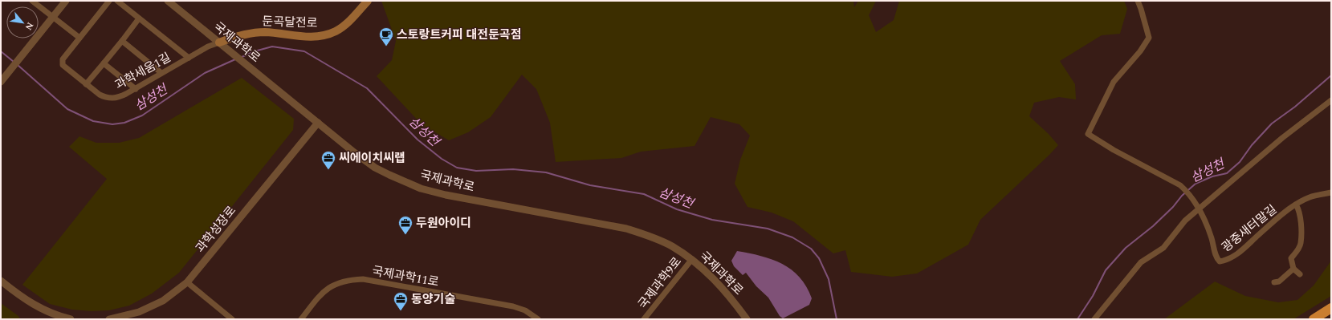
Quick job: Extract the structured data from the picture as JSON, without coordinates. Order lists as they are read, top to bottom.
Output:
{
  "streets": {
    "main road": ["둔곡달전로"],
    "street": [
      "국제과학로",
      "과학세움1길",
      "광중새터말길",
      "과학성장로",
      "국제과학11로",
      "국제과학9로"
    ]
  },
  "crossings": [
    ["둔곡달전로", "국제과학로"],
    ["둔곡달전로", "과학세움1길"],
    ["국제과학로", "과학세움1길"],
    ["국제과학로", "과학성장로"],
    ["국제과학로", "국제과학9로"]
  ],
  "water": ["삼성천"],
  "places": {
    "cafe": ["스토랑트커피 대전둔곡점"],
    "office": ["씨에이치씨랩", "두원아이디", "동양기술"]
  },
  "north": "bottom right"
}
